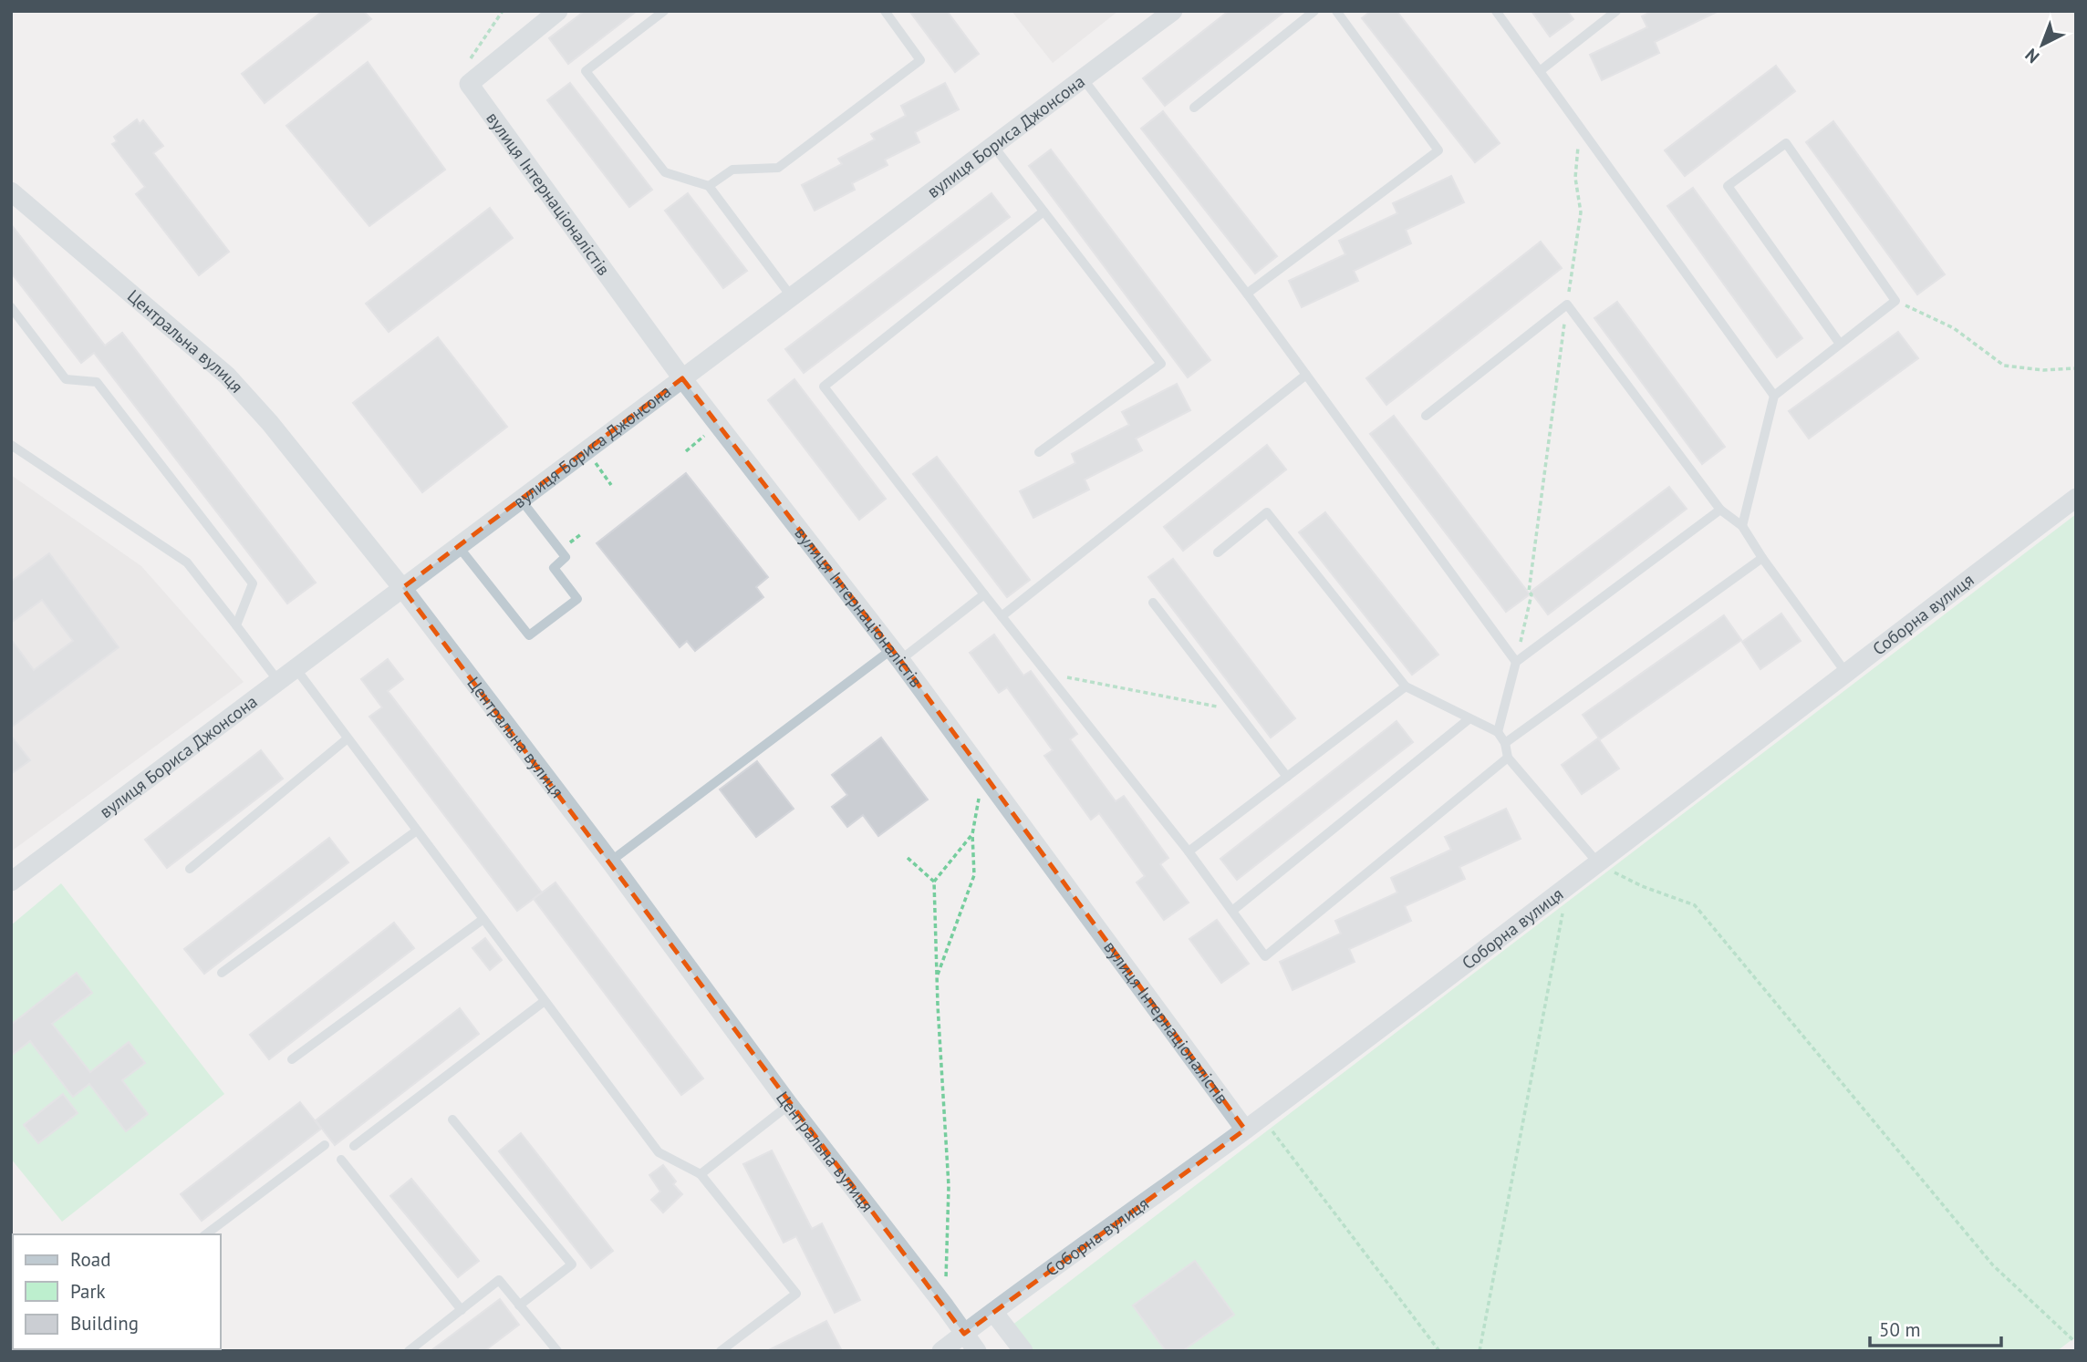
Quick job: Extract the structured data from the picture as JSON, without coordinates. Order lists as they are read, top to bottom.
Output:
{
  "streets": {
    "street": [
      "вулиця Бориса Джонсона",
      "вулиця Інтернаціоналістів",
      "Центральна вулиця",
      "Соборна вулиця"
    ]
  },
  "crossings": [
    ["вулиця Бориса Джонсона", "вулиця Інтернаціоналістів"],
    ["вулиця Бориса Джонсона", "Центральна вулиця"],
    ["вулиця Інтернаціоналістів", "Соборна вулиця"],
    ["Центральна вулиця", "Соборна вулиця"]
  ],
  "legend": ["Road", "Park", "Building"],
  "scale_bar": "50 m",
  "north": "bottom left"
}
